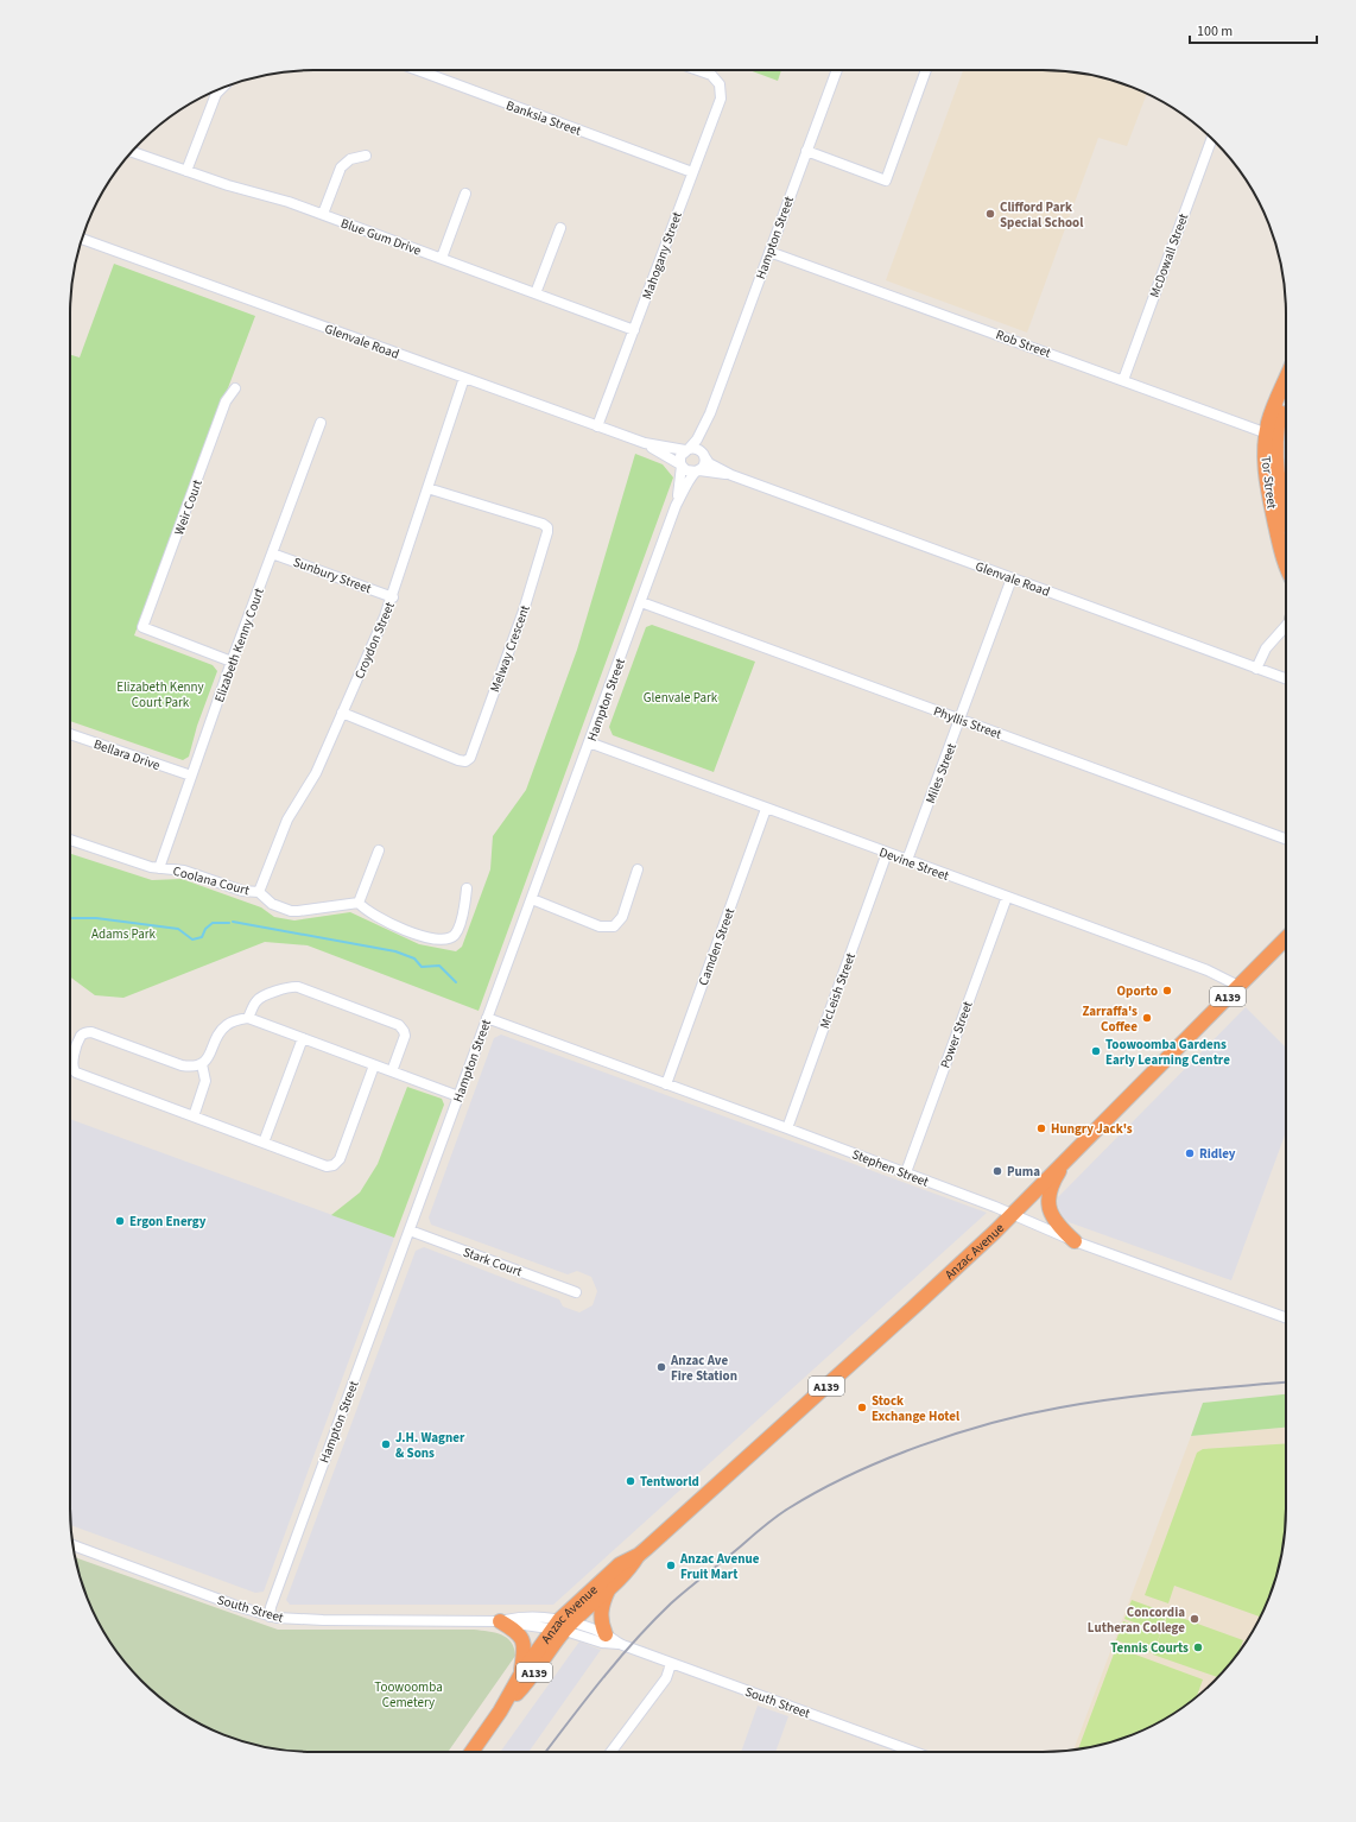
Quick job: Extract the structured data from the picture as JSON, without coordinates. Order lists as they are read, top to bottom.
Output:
{
  "streets": {
    "highway": ["Tor Street", "A139", "Anzac Avenue"],
    "street": [
      "Banksia Street",
      "Blue Gum Drive",
      "Hampton Street",
      "Mahogany Street",
      "McDowall Street",
      "Glenvale Road",
      "Rob Street",
      "Weir Court",
      "Sunbury Street",
      "Croydon Street",
      "Elizabeth Kenny Court",
      "Melway Crescent",
      "Phyllis Street",
      "Bellara Drive",
      "Miles Street",
      "Devine Street",
      "Coolana Court",
      "Camden Street",
      "McLeish Street",
      "Power Street",
      "Stephen Street",
      "Stark Court",
      "South Street"
    ]
  },
  "crossings": [
    ["Banksia Street", "Mahogany Street"],
    ["Blue Gum Drive", "Mahogany Street"],
    ["Hampton Street", "Glenvale Road"],
    ["Hampton Street", "Rob Street"],
    ["Hampton Street", "Phyllis Street"],
    ["Hampton Street", "Devine Street"],
    ["Hampton Street", "Stephen Street"],
    ["Hampton Street", "Stark Court"],
    ["Hampton Street", "South Street"],
    ["Mahogany Street", "Glenvale Road"],
    ["McDowall Street", "Rob Street"],
    ["Glenvale Road", "Croydon Street"],
    ["Glenvale Road", "Miles Street"],
    ["Rob Street", "Tor Street"],
    ["Weir Court", "Elizabeth Kenny Court"],
    ["Sunbury Street", "Croydon Street"],
    ["Sunbury Street", "Elizabeth Kenny Court"],
    ["Croydon Street", "Melway Crescent"],
    ["Croydon Street", "Coolana Court"],
    ["Elizabeth Kenny Court", "Bellara Drive"],
    ["Elizabeth Kenny Court", "Coolana Court"],
    ["Phyllis Street", "Miles Street"],
    ["Miles Street", "Devine Street"],
    ["Devine Street", "Camden Street"],
    ["Devine Street", "McLeish Street"],
    ["Devine Street", "Power Street"],
    ["Devine Street", "Anzac Avenue"],
    ["Camden Street", "Stephen Street"],
    ["McLeish Street", "Stephen Street"],
    ["Power Street", "Stephen Street"],
    ["Stephen Street", "Anzac Avenue"],
    ["Anzac Avenue", "South Street"]
  ],
  "parks": [
    "Elizabeth Kenny Court Park",
    "Glenvale Park",
    "Adams Park",
    "Toowoomba Cemetery"
  ],
  "places": [
    "Clifford Park Special School",
    "Oporto",
    "Zarraffa's Coffee",
    "Toowoomba Gardens Early Learning Centre",
    "Hungry Jack's",
    "Ridley",
    "Puma",
    "Ergon Energy",
    "Anzac Ave Fire Station",
    "Stock Exchange Hotel",
    "J.H. Wagner & Sons",
    "Tentworld",
    "Anzac Avenue Fruit Mart",
    "Concordia Lutheran College",
    "Tennis Courts"
  ],
  "scale_bar": "100 m"
}
